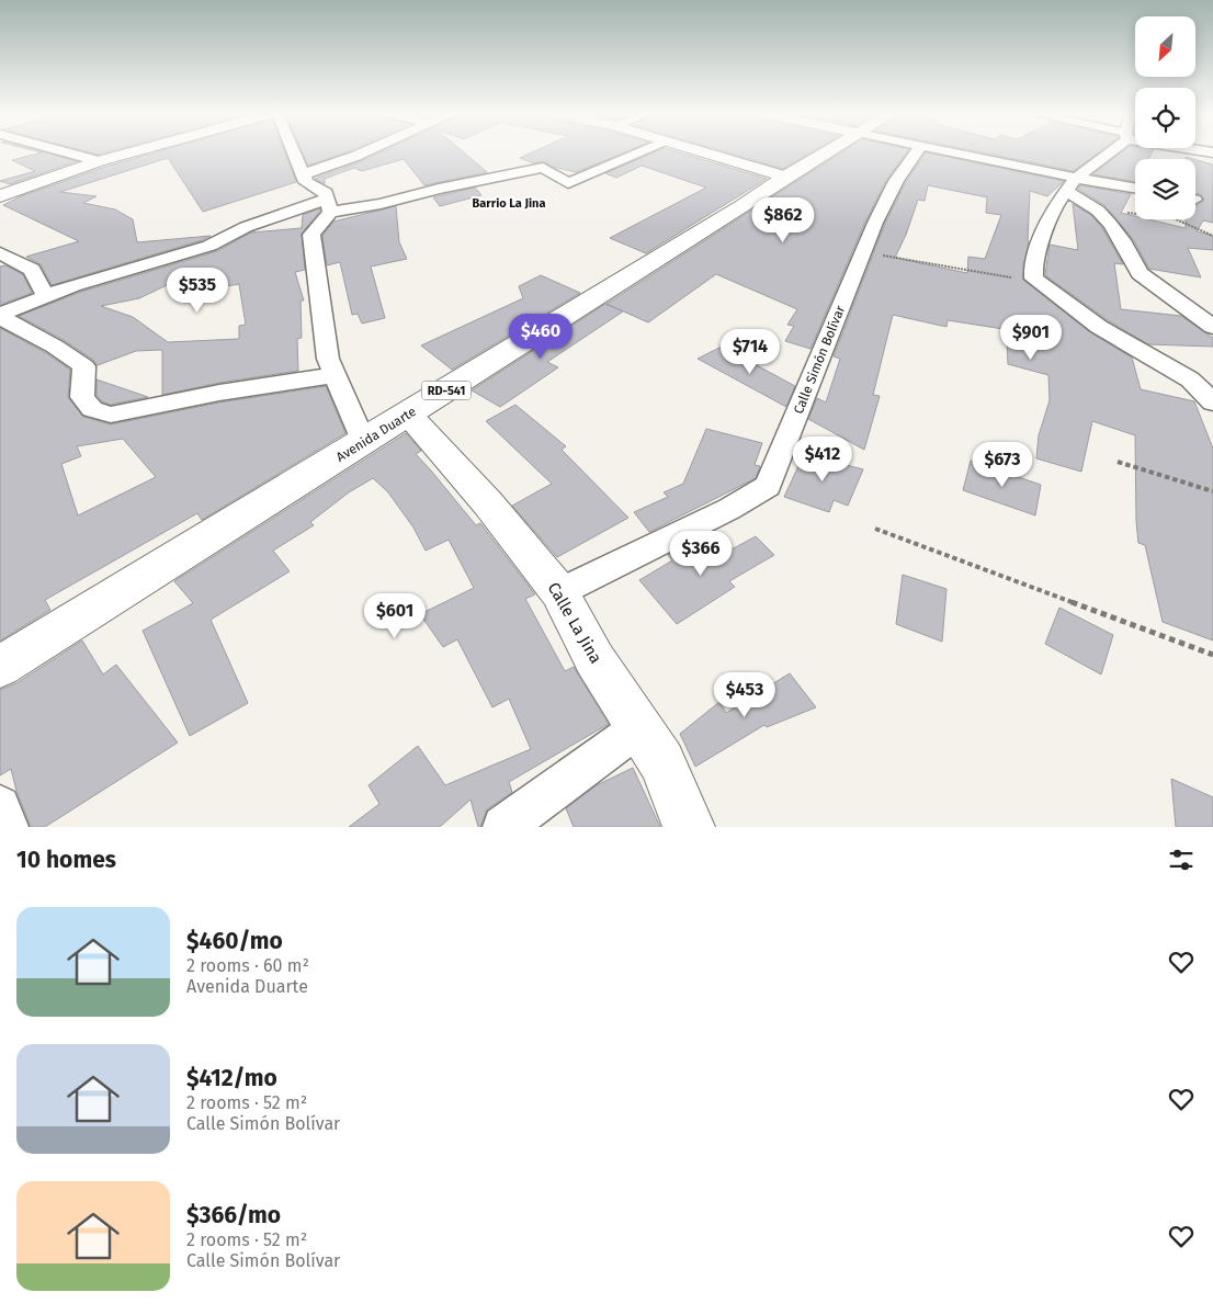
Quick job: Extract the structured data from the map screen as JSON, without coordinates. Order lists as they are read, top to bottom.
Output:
{
  "streets": {
    "main road": ["RD-541", "Avenida Duarte", "Calle La Jina"],
    "street": ["Calle Simón Bolívar"]
  },
  "crossings": [
    ["Calle Simón Bolívar", "Calle La Jina"],
    ["Avenida Duarte", "Calle La Jina"]
  ],
  "districts": ["Barrio La Jina"],
  "north": "bottom left",
  "page": {
    "price": [
      "$862",
      "$535",
      "$460",
      "$901",
      "$714",
      "$412",
      "$673",
      "$366",
      "$601",
      "$453"
    ],
    "heading": "10 homes",
    "list": [
      {
        "name": "$460/mo",
        "note": "2 rooms · 60 m² · Avenida Duarte"
      },
      {
        "name": "$412/mo",
        "note": "2 rooms · 52 m² · Calle Simón Bolívar"
      },
      {
        "name": "$366/mo",
        "note": "2 rooms · 52 m² · Calle Simón Bolívar"
      }
    ]
  }
}
